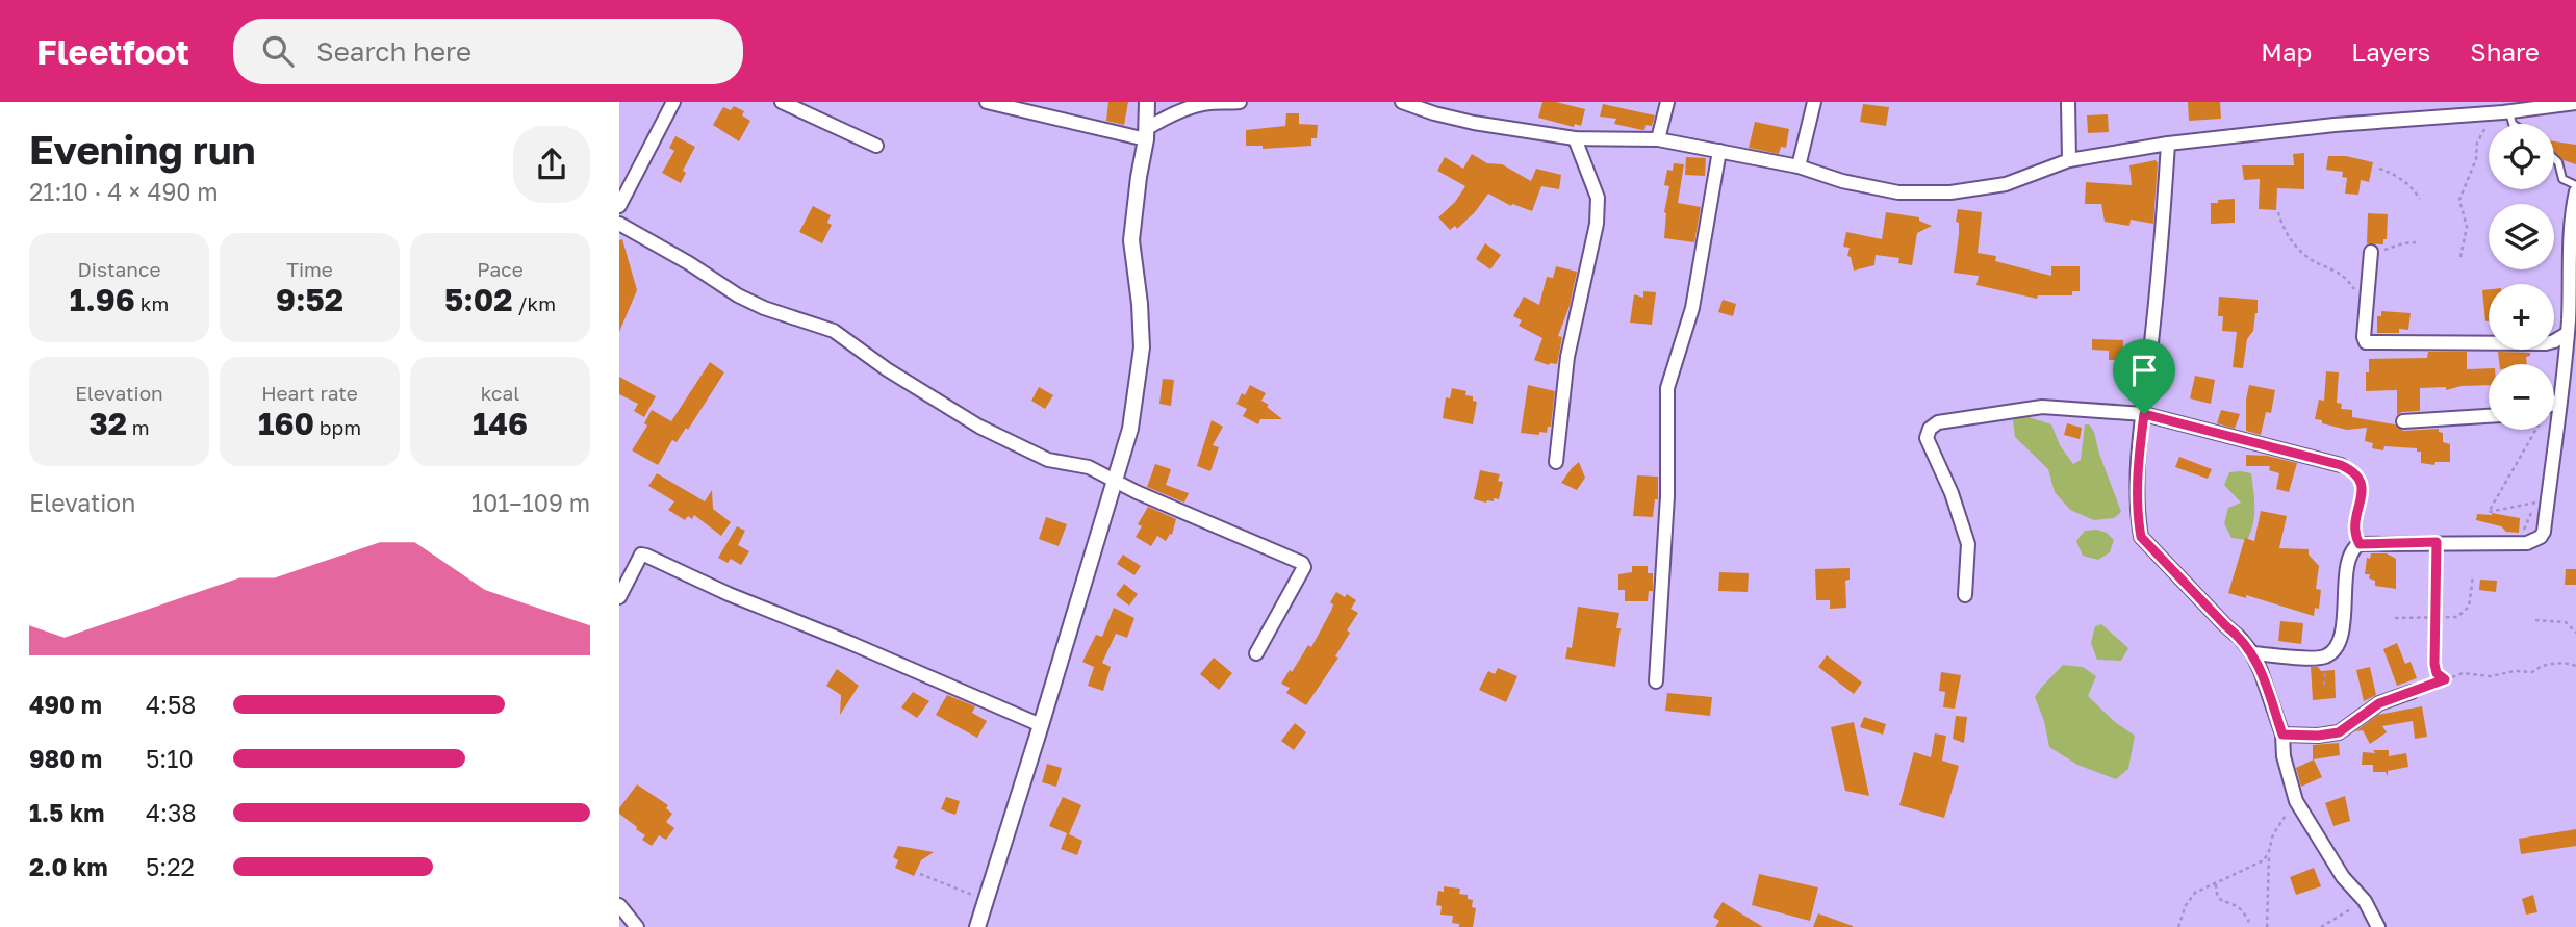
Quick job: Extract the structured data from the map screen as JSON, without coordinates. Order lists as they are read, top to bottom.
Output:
{
  "page": {
    "header": "Fleetfoot",
    "search": "Search here",
    "nav": ["Map", "Layers", "Share"],
    "heading": ["Evening run", "21:10 · 4 × 490 m"],
    "map_buttons": ["+", "−"],
    "stats": [
      ["Distance", "1.96 km"],
      ["Time", "9:52"],
      ["Pace", "5:02 /km"],
      ["Elevation", "32 m"],
      ["Heart rate", "160 bpm"],
      ["kcal", "146"]
    ],
    "chart": ["Elevation", "101–109 m"],
    "list": [
      {
        "name": "490 m",
        "note": "4:58"
      },
      {
        "name": "980 m",
        "note": "5:10"
      },
      {
        "name": "1.5 km",
        "note": "4:38"
      },
      {
        "name": "2.0 km",
        "note": "5:22"
      }
    ]
  }
}
